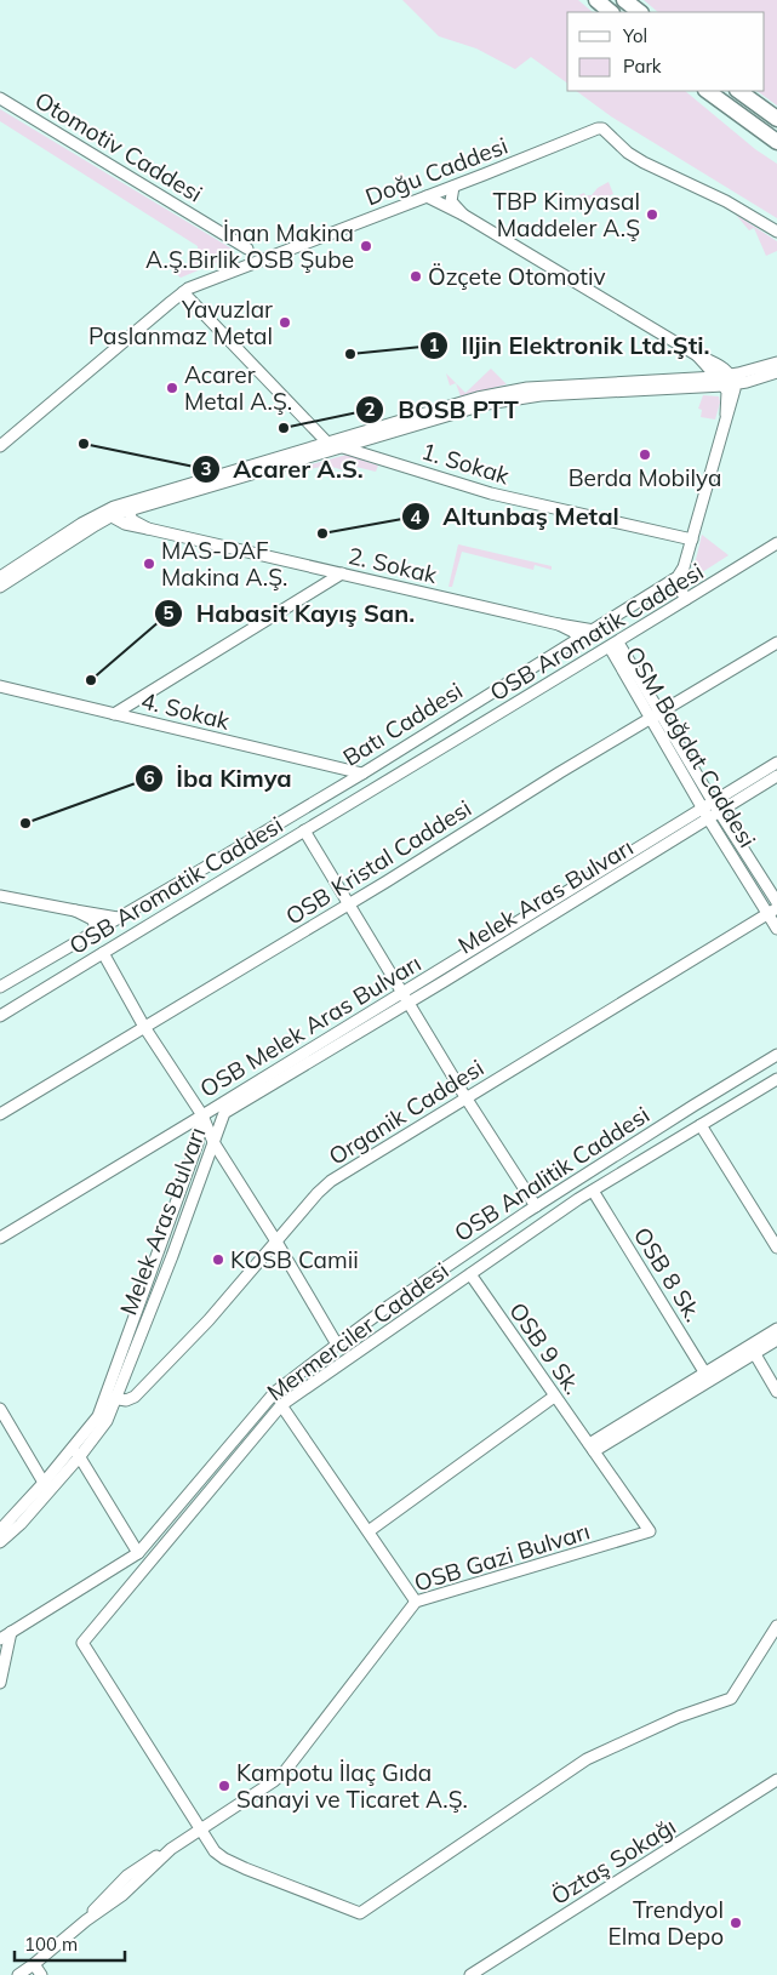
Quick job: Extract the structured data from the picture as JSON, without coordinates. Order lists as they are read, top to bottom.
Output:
{
  "streets": {
    "street": [
      "Otomotiv Caddesi",
      "Doğu Caddesi",
      "1. Sokak",
      "2. Sokak",
      "OSB Aromatik Caddesi",
      "4. Sokak",
      "Batı Caddesi",
      "OSM Bağdat Caddesi",
      "OSB Kristal Caddesi",
      "Melek Aras Bulvarı",
      "OSB Melek Aras Bulvarı",
      "Organik Caddesi",
      "OSB Analitik Caddesi",
      "OSB 8 Sk.",
      "Mermerciler Caddesi",
      "OSB 9 Sk.",
      "OSB Gazi Bulvarı",
      "Öztaş Sokağı"
    ]
  },
  "crossings": [
    ["2. Sokak", "Batı Caddesi"],
    ["OSB Aromatik Caddesi", "OSM Bağdat Caddesi"],
    ["4. Sokak", "Batı Caddesi"],
    ["OSM Bağdat Caddesi", "OSB Kristal Caddesi"],
    ["OSM Bağdat Caddesi", "Melek Aras Bulvarı"],
    ["OSM Bağdat Caddesi", "OSB Melek Aras Bulvarı"],
    ["OSM Bağdat Caddesi", "Organik Caddesi"],
    ["Melek Aras Bulvarı", "OSB Melek Aras Bulvarı"],
    ["Melek Aras Bulvarı", "Organik Caddesi"],
    ["OSB Melek Aras Bulvarı", "Organik Caddesi"],
    ["OSB 8 Sk.", "Mermerciler Caddesi"],
    ["Mermerciler Caddesi", "OSB 9 Sk."],
    ["Mermerciler Caddesi", "OSB Gazi Bulvarı"],
    ["OSB 9 Sk.", "OSB Gazi Bulvarı"]
  ],
  "places": [
    "TBP Kimyasal Maddeler A.Ş",
    "İnan Makina A.Ş.Birlik OSB Şube",
    "Özçete Otomotiv",
    "Yavuzlar Paslanmaz Metal",
    "Iljin Elektronik Ltd.Şti.",
    "Acarer Metal A.Ş.",
    "BOSB PTT",
    "Acarer A.S.",
    "Berda Mobilya",
    "Altunbaş Metal",
    "MAS-DAF Makina A.Ş.",
    "Habasit Kayış San.",
    "İba Kimya",
    "KOSB Camii",
    "Kampotu İlaç Gıda Sanayi ve Ticaret A.Ş.",
    "Trendyol Elma Depo"
  ],
  "legend": ["Yol", "Park"],
  "scale_bar": "100 m"
}
